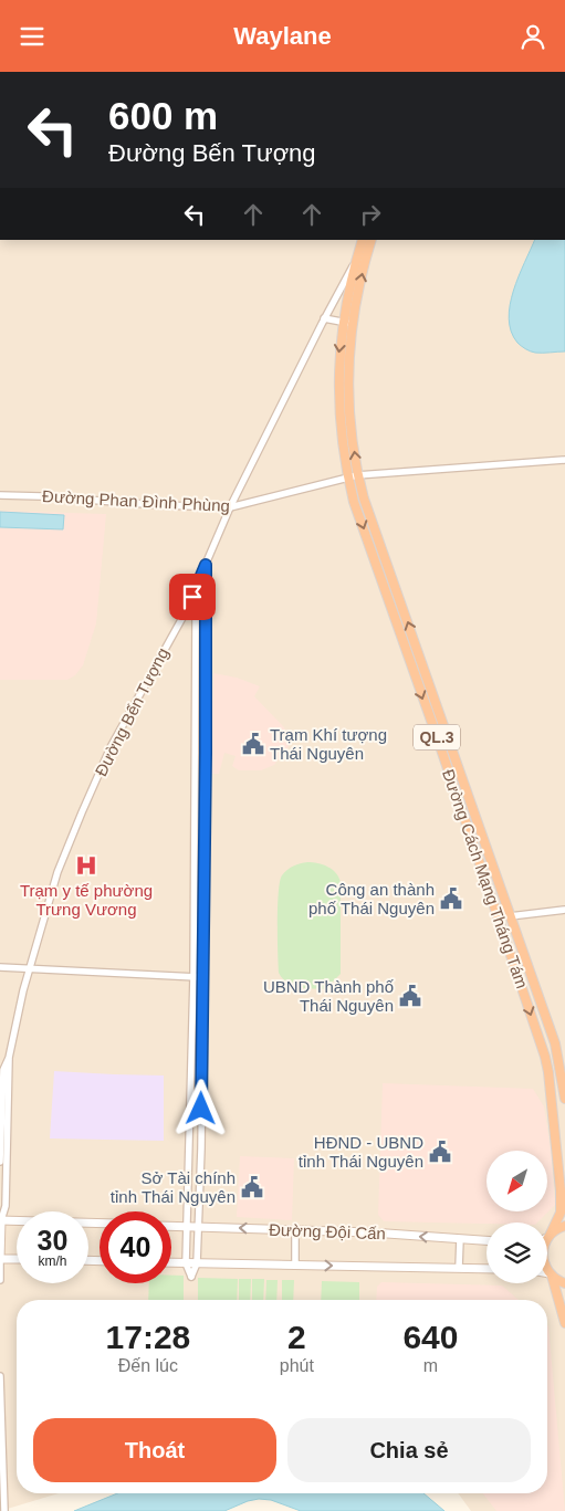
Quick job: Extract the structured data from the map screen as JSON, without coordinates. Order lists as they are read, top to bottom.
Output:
{
  "streets": {
    "highway": ["QL.3", "Đường Cách Mạng Tháng Tám"],
    "main road": ["Đường Bến Tượng", "Đường Đội Cấn"],
    "street": ["Đường Phan Đình Phùng"]
  },
  "crossings": [
    ["Đường Phan Đình Phùng", "Đường Bến Tượng"],
    ["Đường Phan Đình Phùng", "Đường Cách Mạng Tháng Tám"],
    ["Đường Bến Tượng", "Đường Cách Mạng Tháng Tám"],
    ["QL.3", "Đường Cách Mạng Tháng Tám"]
  ],
  "places": {
    "public building": [
      "Trạm Khí tượng Thái Nguyên",
      "Công an thành phố Thái Nguyên",
      "UBND Thành phố Thái Nguyên",
      "HĐND - UBND tỉnh Thái Nguyên",
      "Sở Tài chính tỉnh Thái Nguyên"
    ],
    "hospital": ["Trạm y tế phường Trưng Vương"]
  },
  "north": "bottom left",
  "page": {
    "header": "Waylane",
    "turn": ["600 m", "Đường Bến Tượng"],
    "speed": "30 km/h",
    "limit": "40",
    "eta": [
      "17:28",
      "Đến lúc",
      "2",
      "phút",
      "640",
      "m"
    ],
    "buttons": ["Thoát", "Chia sẻ"]
  }
}
